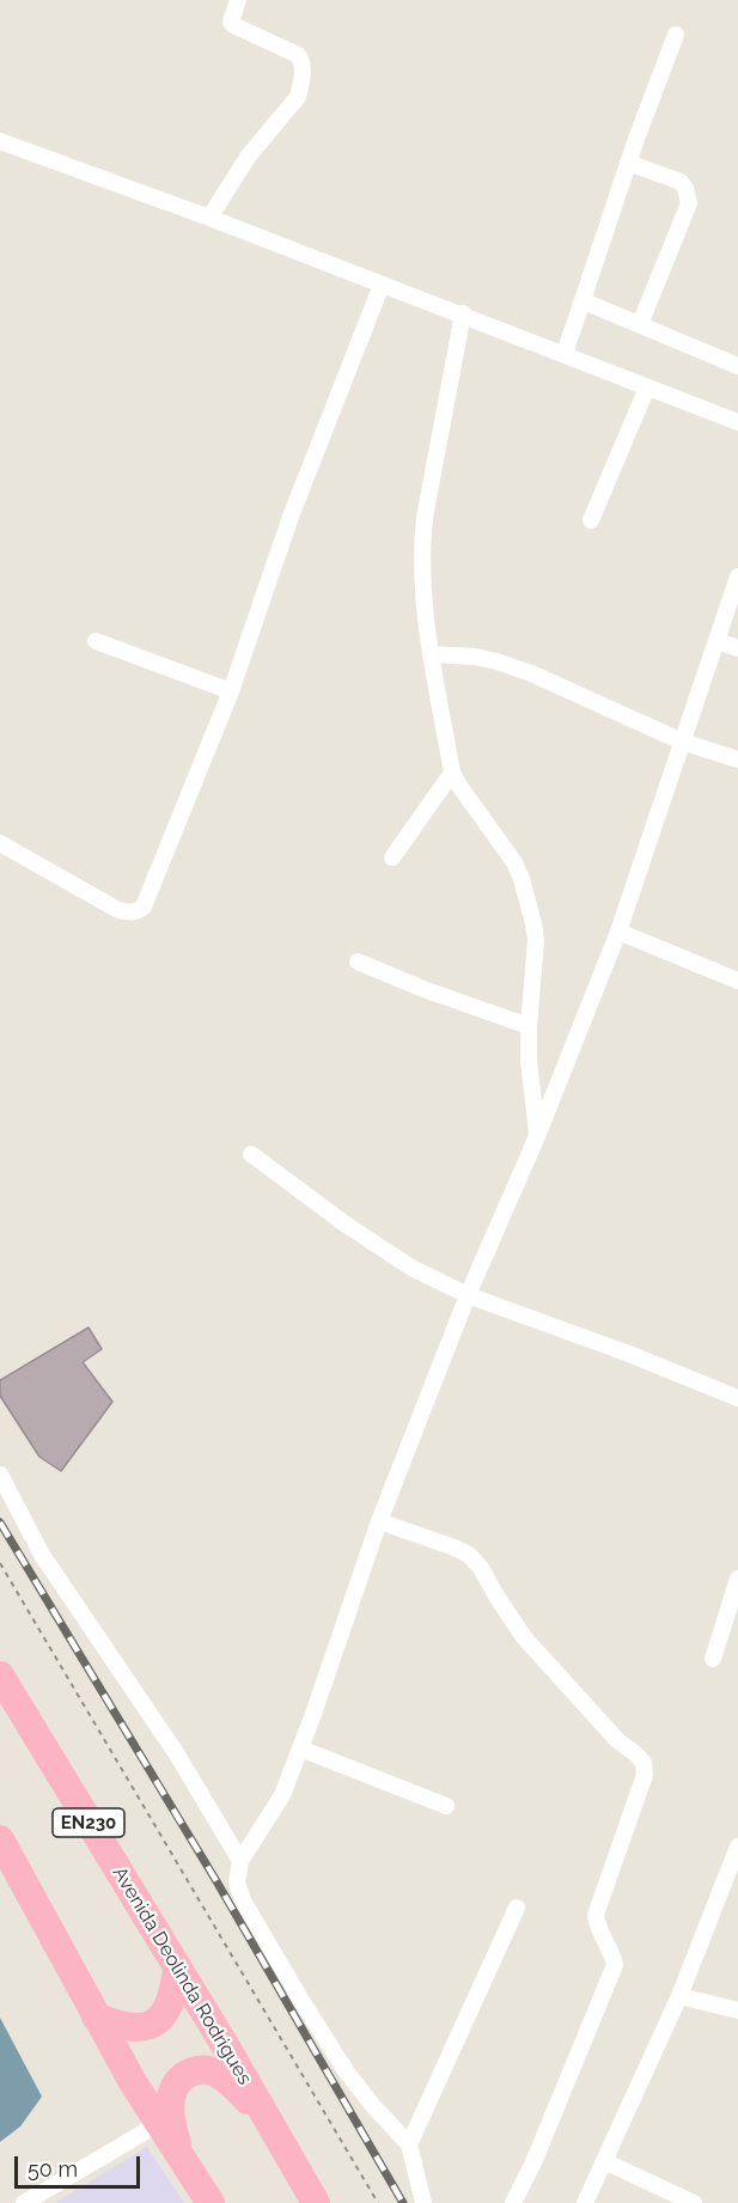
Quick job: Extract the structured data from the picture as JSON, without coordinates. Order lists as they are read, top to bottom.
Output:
{
  "streets": {
    "highway": ["EN230", "Avenida Deolinda Rodrigues"]
  },
  "scale_bar": "50 m"
}
